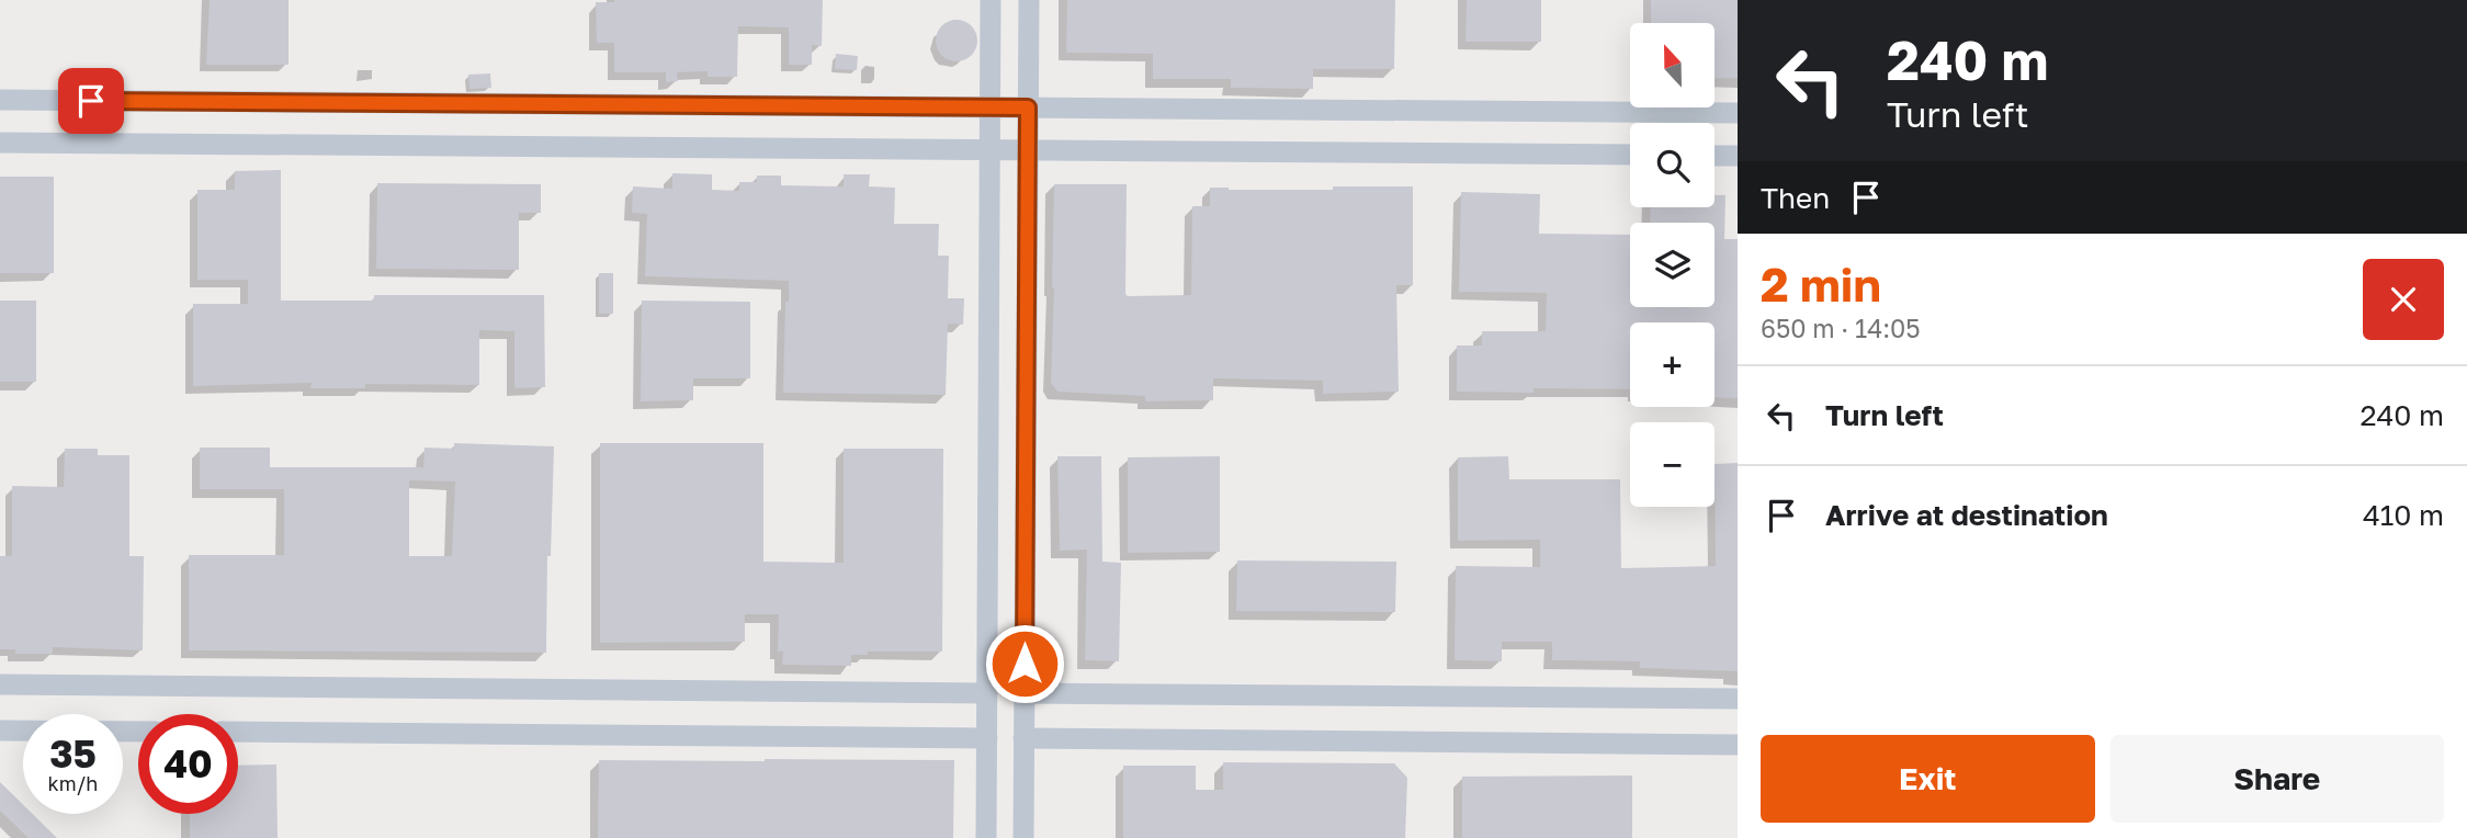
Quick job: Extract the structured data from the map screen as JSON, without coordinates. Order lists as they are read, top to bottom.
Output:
{
  "north": "top",
  "page": {
    "turn": ["240 m", "Turn left"],
    "map_buttons": ["+", "−"],
    "then": "Then",
    "heading": ["2 min", "650 m · 14:05"],
    "list": [
      {
        "name": "Turn left",
        "value": "240 m"
      },
      {
        "name": "Arrive at destination",
        "value": "410 m"
      }
    ],
    "speed": "35 km/h",
    "limit": "40",
    "buttons": ["Exit", "Share"]
  }
}
